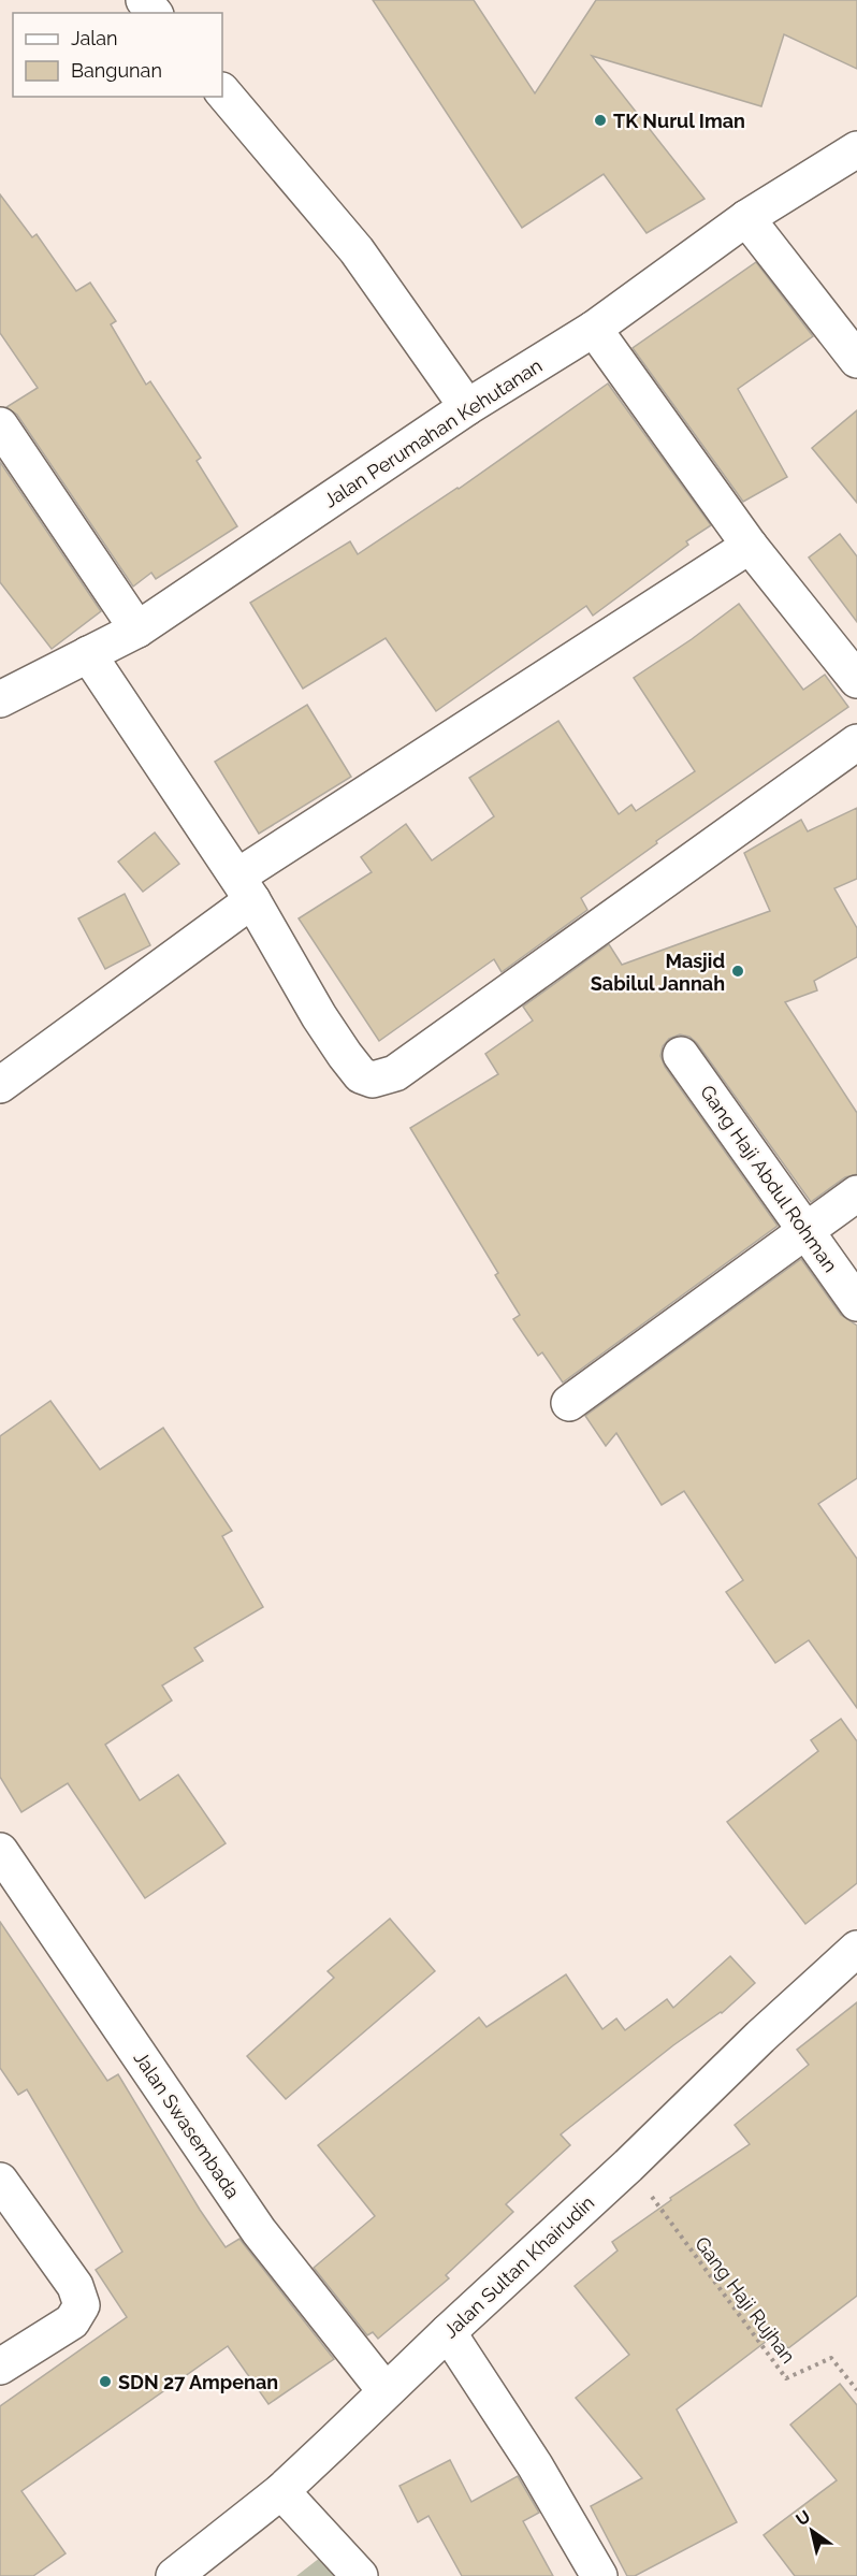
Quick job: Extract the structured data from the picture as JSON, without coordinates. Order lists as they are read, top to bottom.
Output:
{
  "streets": {
    "street": [
      "Jalan Perumahan Kehutanan",
      "Gang Haji Abdul Rohman",
      "Jalan Swasembada",
      "Jalan Sultan Khairudin"
    ],
    "path": ["Gang Haji Rujhan"]
  },
  "crossings": [
    ["Jalan Swasembada", "Jalan Sultan Khairudin"],
    ["Jalan Sultan Khairudin", "Gang Haji Rujhan"]
  ],
  "places": ["TK Nurul Iman", "Masjid Sabilul Jannah", "SDN 27 Ampenan"],
  "legend": ["Jalan", "Bangunan"],
  "north": "top left"
}
